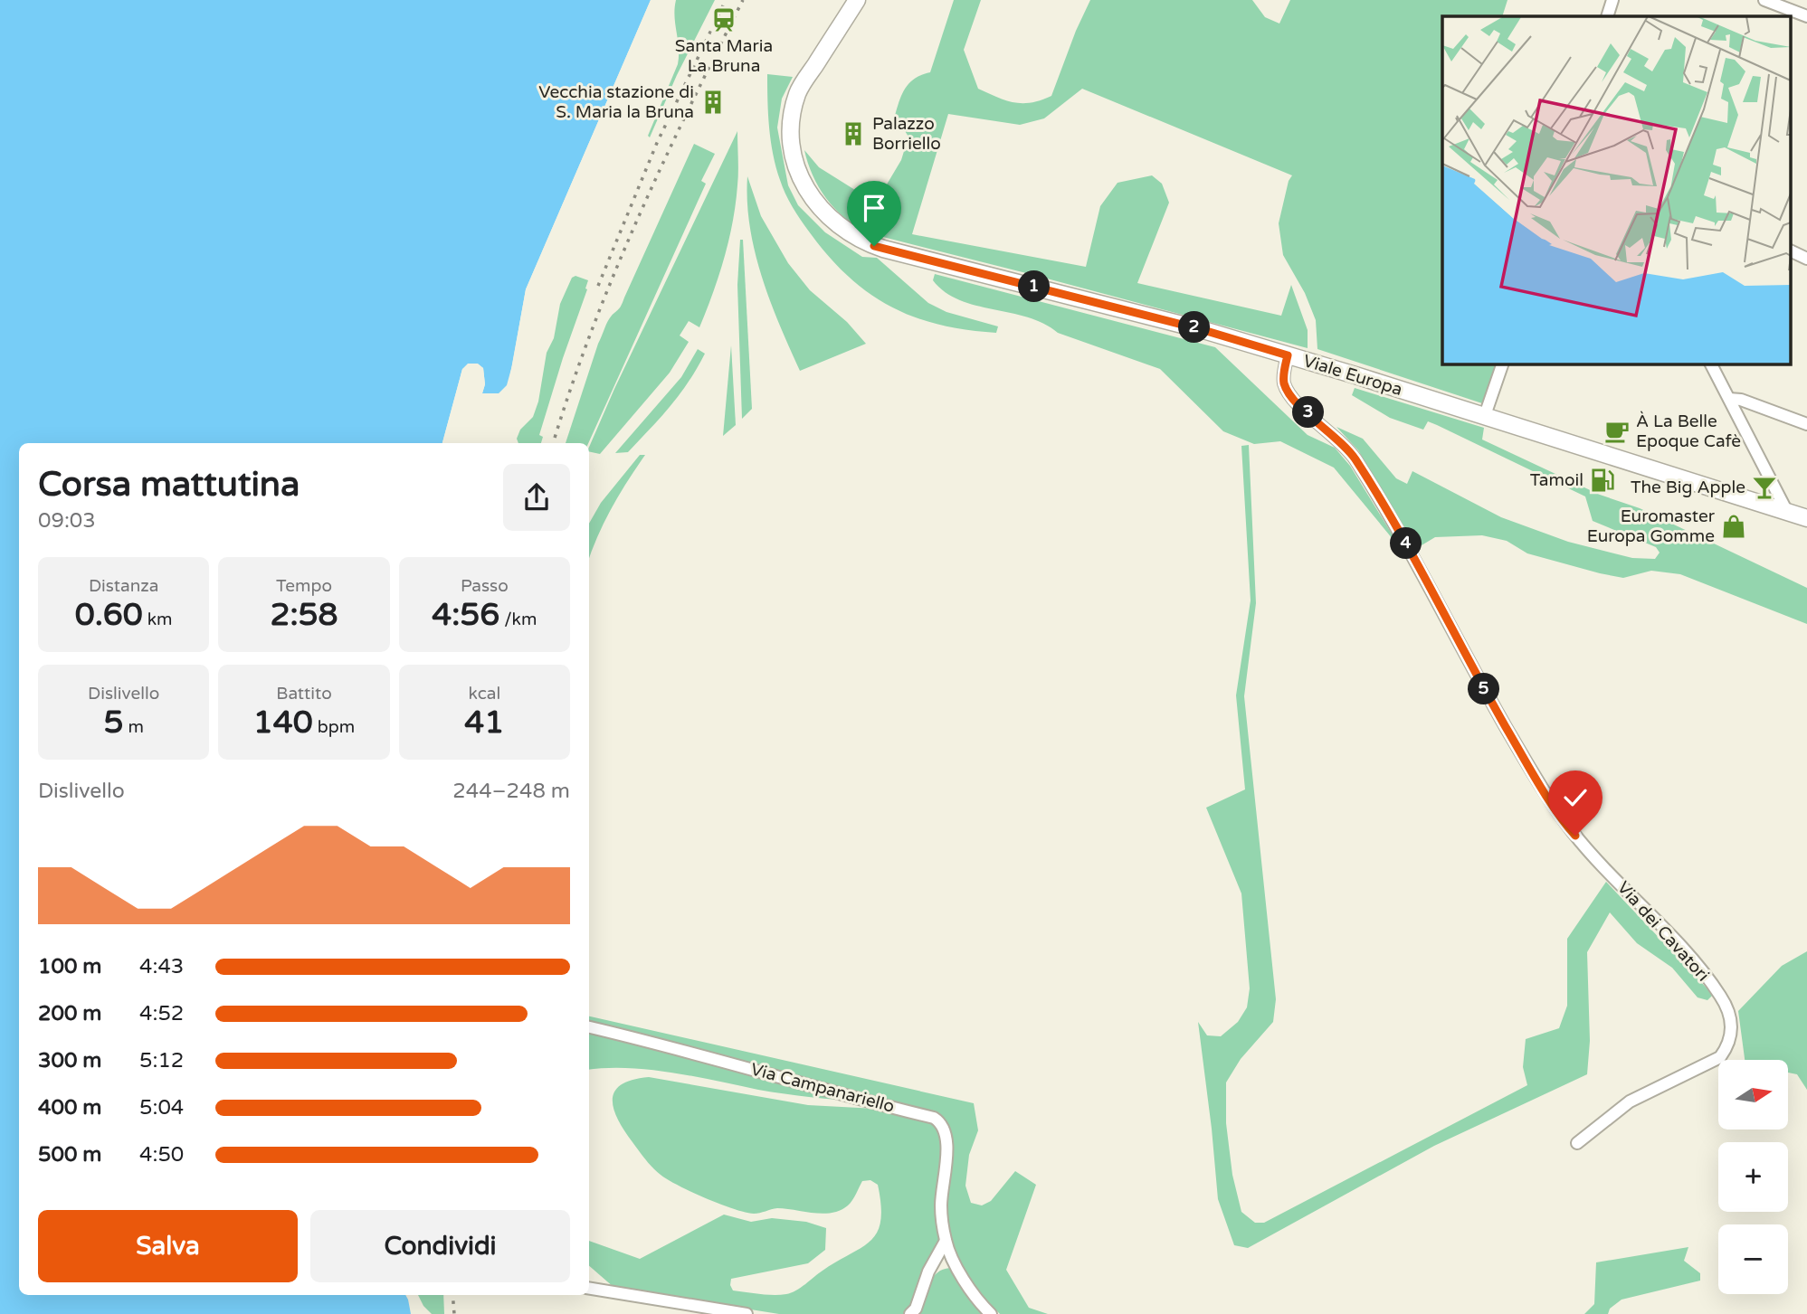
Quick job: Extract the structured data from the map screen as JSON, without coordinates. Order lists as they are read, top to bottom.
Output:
{
  "streets": {
    "street": ["Viale Europa", "Via dei Cavatori", "Via Campanariello"]
  },
  "crossings": [
    ["Viale Europa", "Via dei Cavatori"]
  ],
  "places": {
    "station": ["Santa Maria La Bruna"],
    "building": ["Vecchia stazione di S. Maria la Bruna", "Palazzo Borriello"],
    "cafe": ["À La Belle Epoque Cafè"],
    "fuel station": ["Tamoil"],
    "bar": ["The Big Apple"],
    "shop": ["Euromaster Europa Gomme"]
  },
  "north": "right",
  "page": {
    "pins": [
      "1",
      "2",
      "3",
      "4",
      "5"
    ],
    "heading": ["Corsa mattutina", "09:03"],
    "stats": [
      ["Distanza", "0.60 km"],
      ["Tempo", "2:58"],
      ["Passo", "4:56 /km"],
      ["Dislivello", "5 m"],
      ["Battito", "140 bpm"],
      ["kcal", "41"]
    ],
    "chart": ["Dislivello", "244–248 m"],
    "list": [
      {
        "name": "100 m",
        "note": "4:43"
      },
      {
        "name": "200 m",
        "note": "4:52"
      },
      {
        "name": "300 m",
        "note": "5:12"
      },
      {
        "name": "400 m",
        "note": "5:04"
      },
      {
        "name": "500 m",
        "note": "4:50"
      }
    ],
    "map_buttons": ["+", "−"],
    "buttons": ["Salva", "Condividi"]
  }
}
